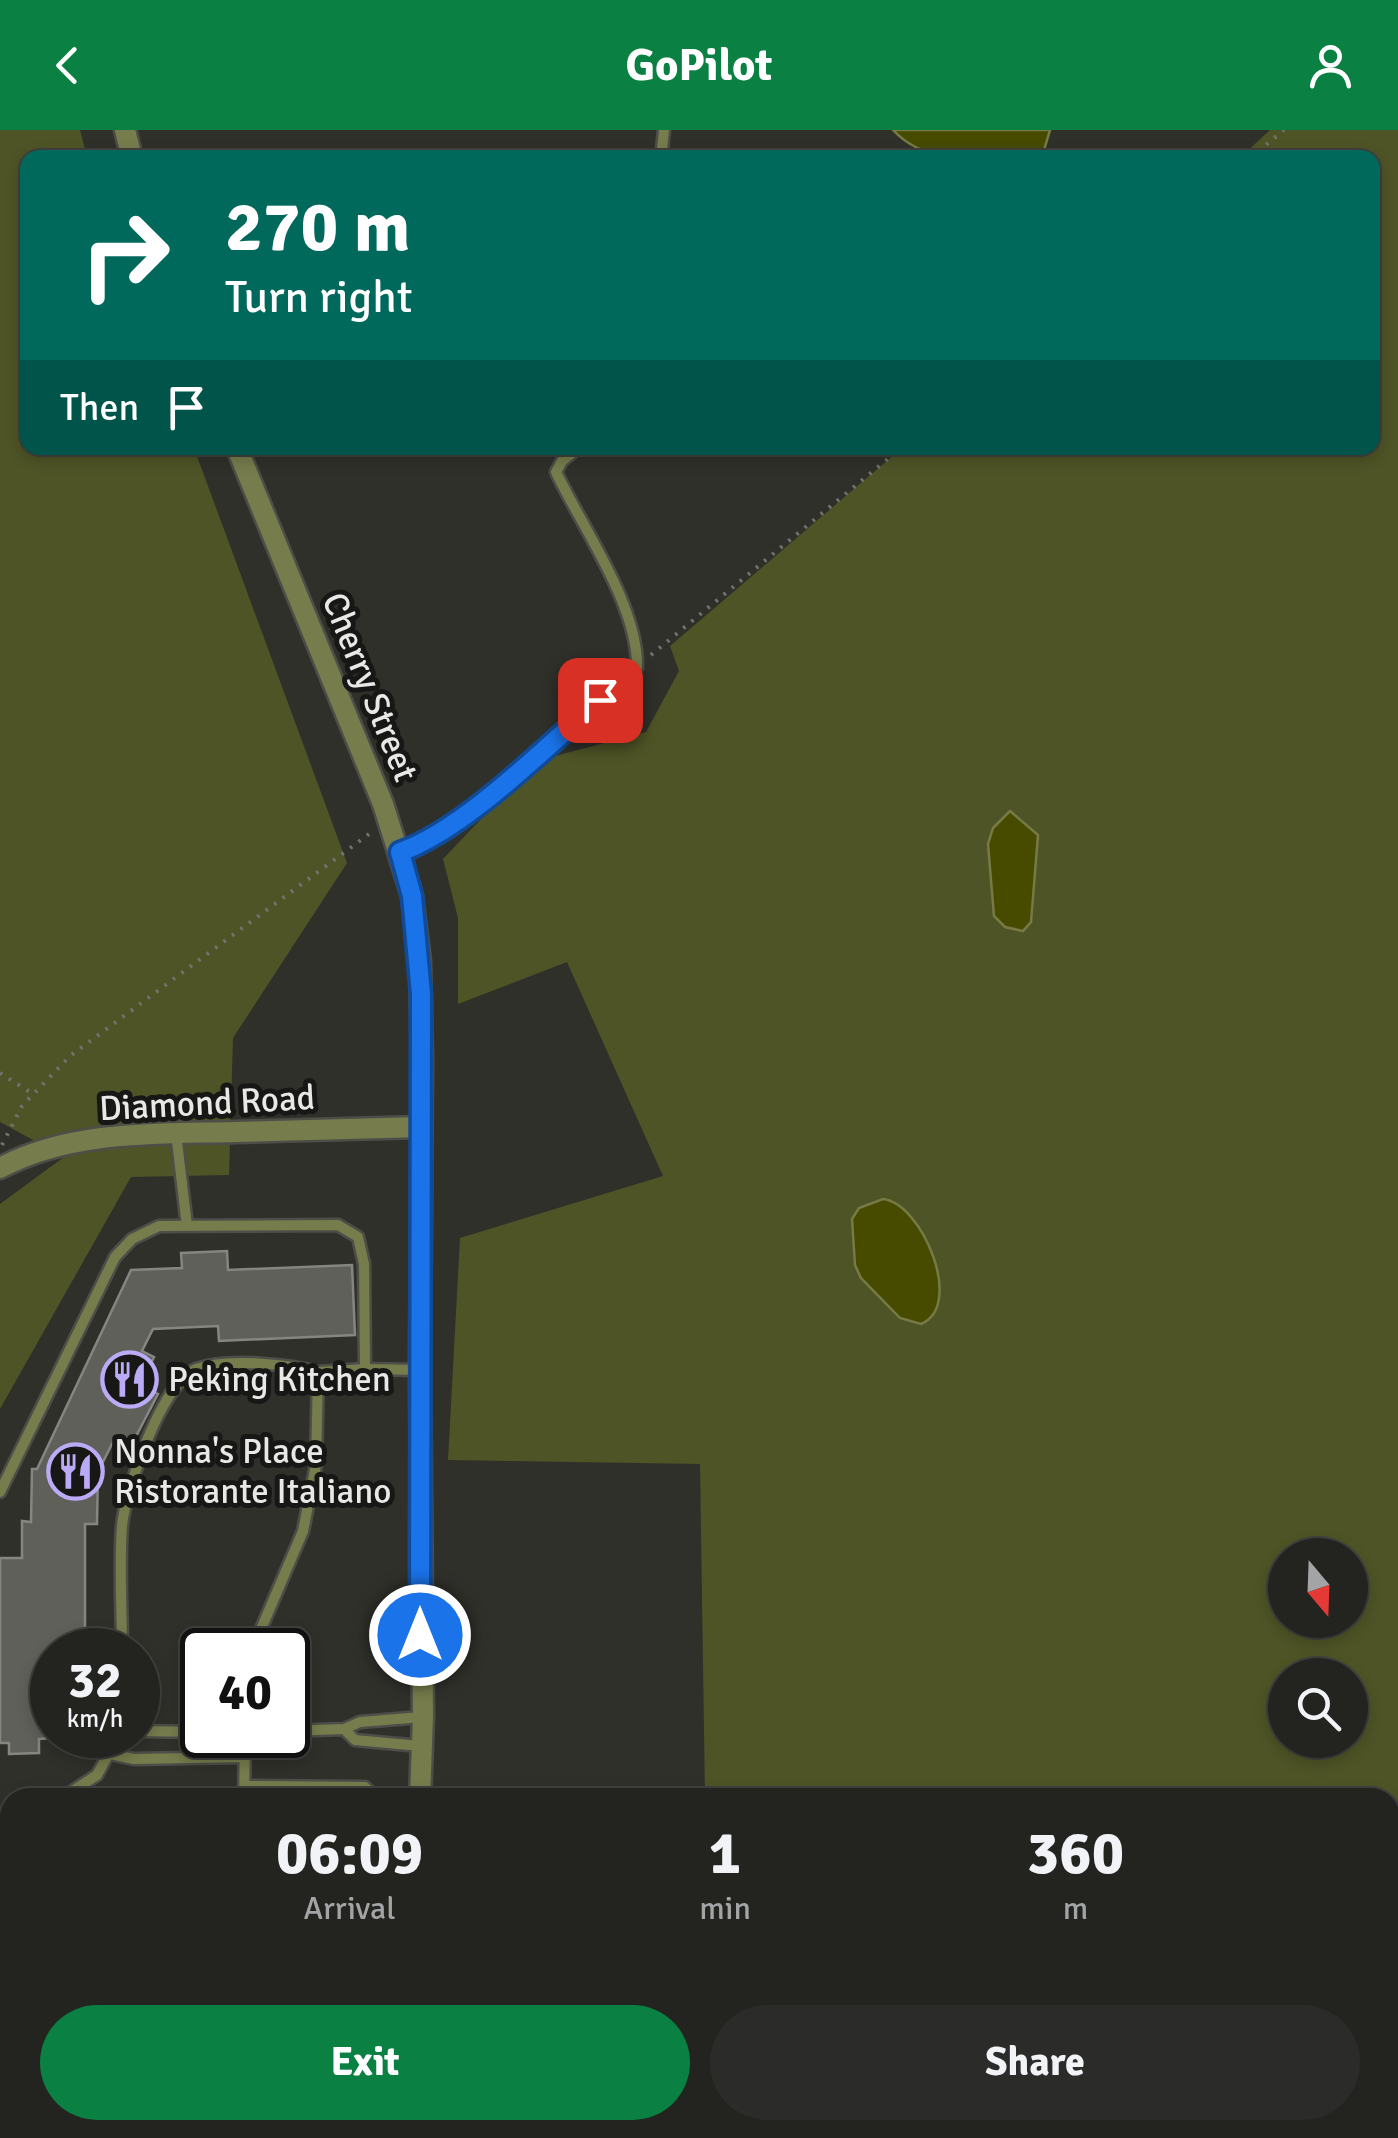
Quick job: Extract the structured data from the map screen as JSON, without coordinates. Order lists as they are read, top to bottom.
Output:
{
  "streets": {
    "street": ["Cherry Street", "Diamond Road"]
  },
  "crossings": [
    ["Cherry Street", "Diamond Road"]
  ],
  "places": {
    "restaurant": ["Peking Kitchen", "Nonna's Place Ristorante Italiano"]
  },
  "north": "bottom",
  "page": {
    "header": "GoPilot",
    "turn": ["270 m", "Turn right"],
    "then": "Then",
    "speed": "32 km/h",
    "limit": "40",
    "eta": [
      "06:09",
      "Arrival",
      "1",
      "min",
      "360",
      "m"
    ],
    "buttons": ["Exit", "Share"]
  }
}
